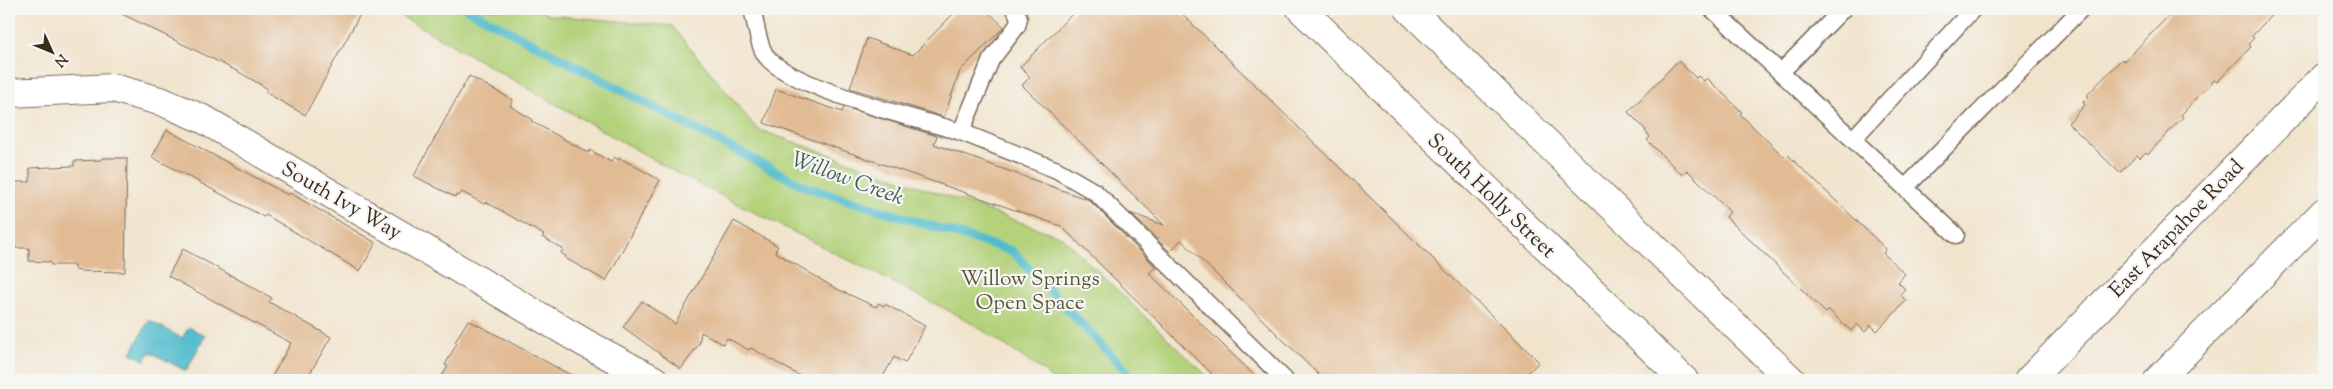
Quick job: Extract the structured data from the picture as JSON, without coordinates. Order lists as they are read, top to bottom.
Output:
{
  "streets": {
    "main road": ["South Holly Street", "South Ivy Way", "East Arapahoe Road"]
  },
  "water": ["Willow Creek"],
  "parks": ["Willow Springs Open Space"],
  "north": "bottom right"
}
